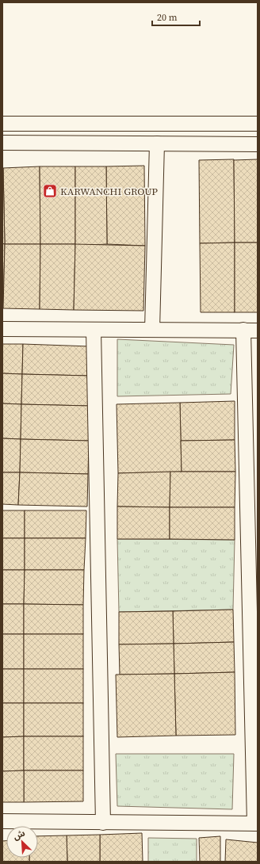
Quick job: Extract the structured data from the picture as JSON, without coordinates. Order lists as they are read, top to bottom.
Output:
{
  "places": {
    "shop": ["KARWANCHI GROUP"]
  },
  "scale_bar": "20 m",
  "north": "top left"
}
